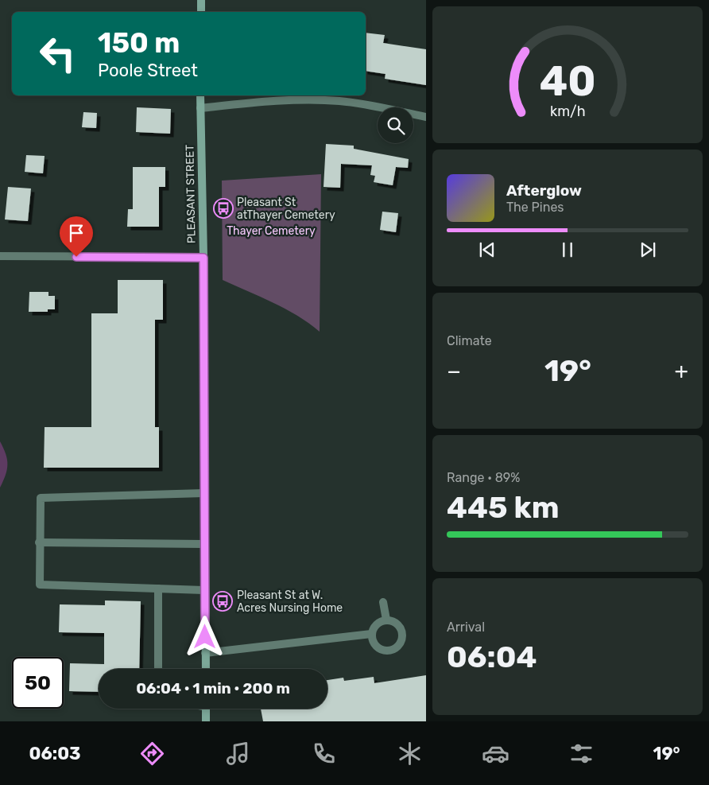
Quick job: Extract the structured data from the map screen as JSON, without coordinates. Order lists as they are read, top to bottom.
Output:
{
  "streets": {
    "main road": ["PLEASANT STREET"]
  },
  "parks": ["Thayer Cemetery"],
  "places": {
    "bus stop": ["Pleasant St atThayer Cemetery", "Pleasant St at W. Acres Nursing Home"]
  },
  "page": {
    "turn": ["150 m", "Poole Street"],
    "song": ["Afterglow", "The Pines"],
    "tile": [
      "Climate",
      ["Range · 89%", "445 km"],
      ["Arrival", "06:04"]
    ],
    "heat": ["−", "19°", "+"],
    "limit": "50",
    "trip": "06:04 · 1 min · 200 m",
    "tabs": ["06:03", "19°"],
    "gauge": ["40", "km/h"]
  }
}
